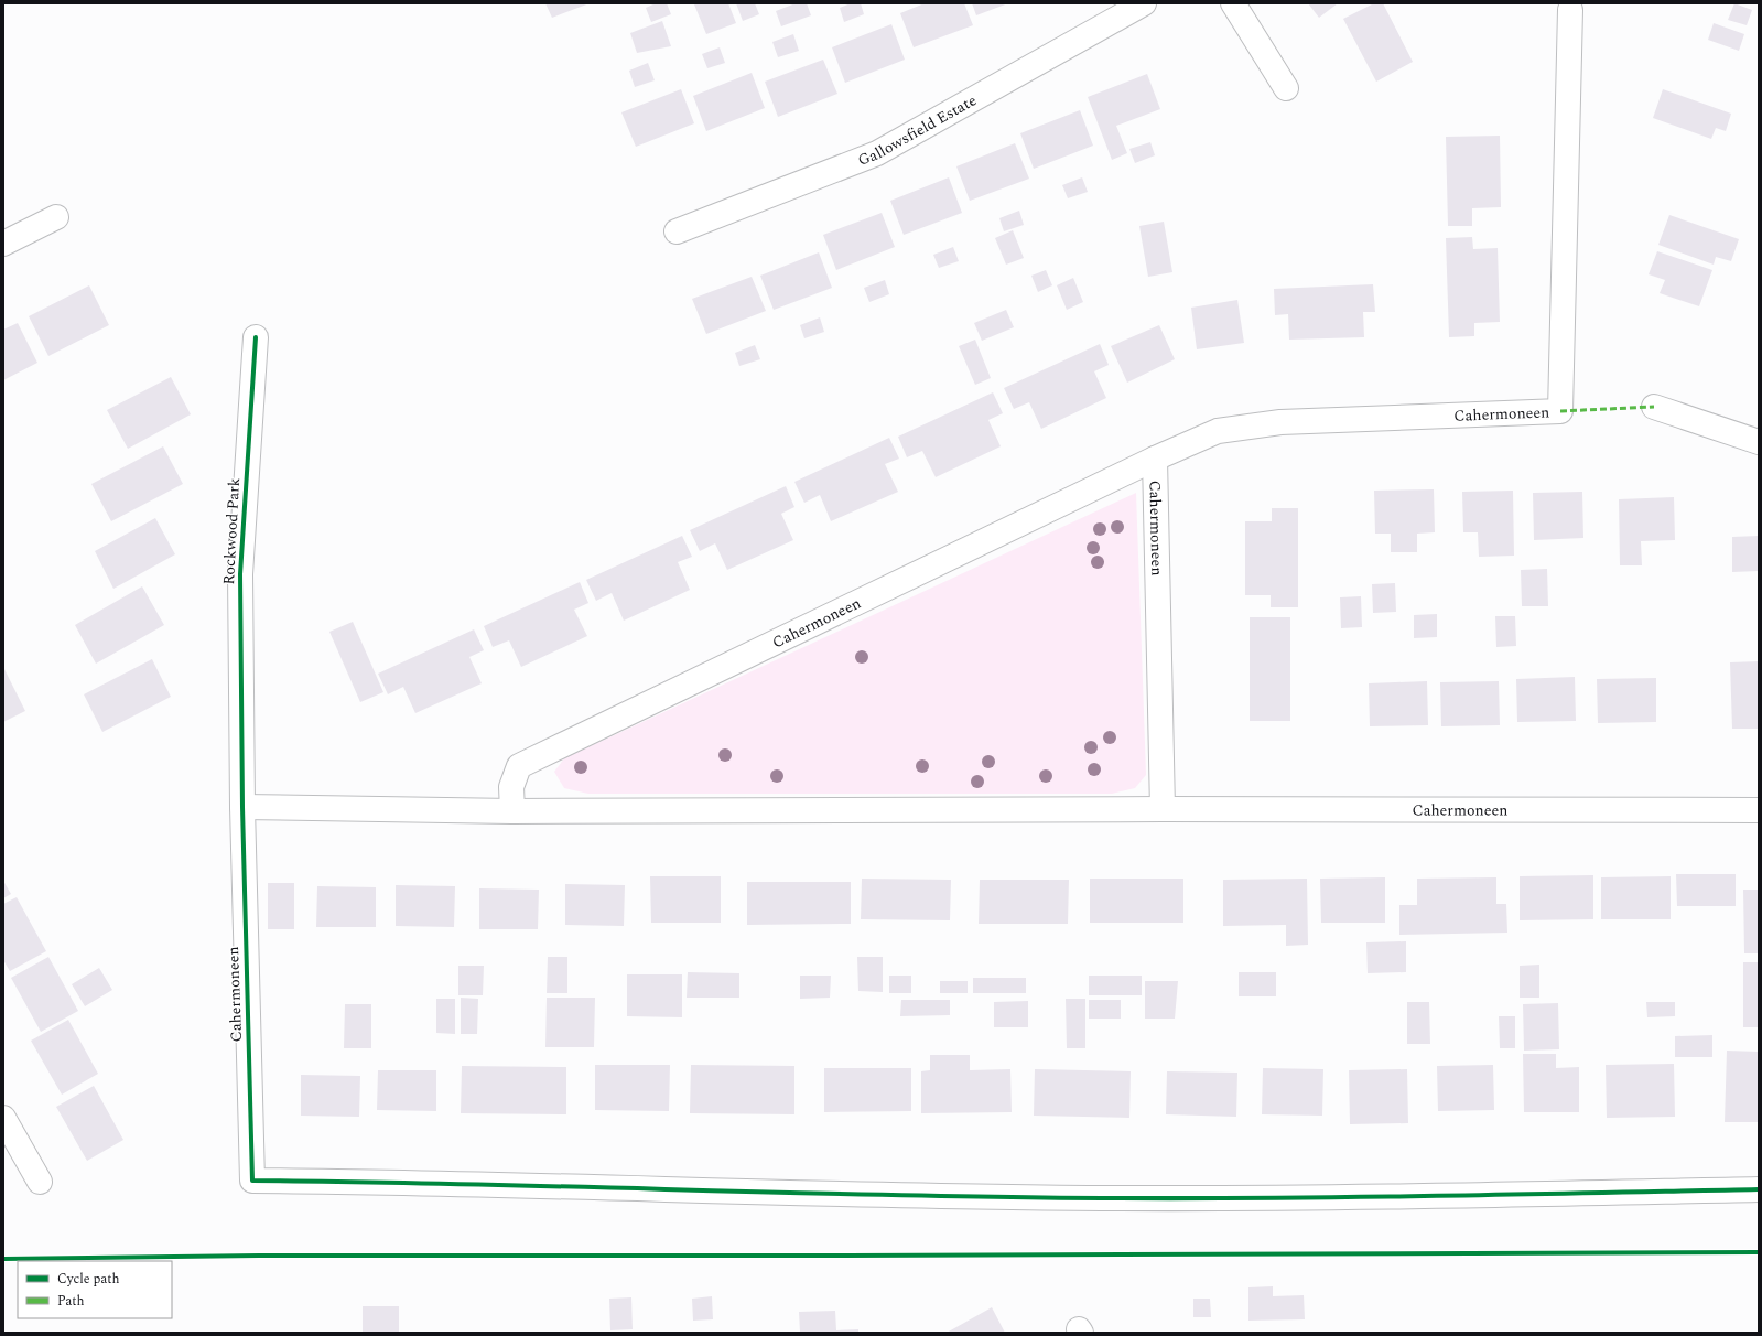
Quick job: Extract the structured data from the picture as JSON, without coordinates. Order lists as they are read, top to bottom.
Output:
{
  "streets": {
    "street": ["Gallowsfield Estate", "Cahermoneen", "Rockwood Park"]
  },
  "crossings": [
    ["Cahermoneen", "Rockwood Park"]
  ],
  "legend": ["Cycle path", "Path"]
}
